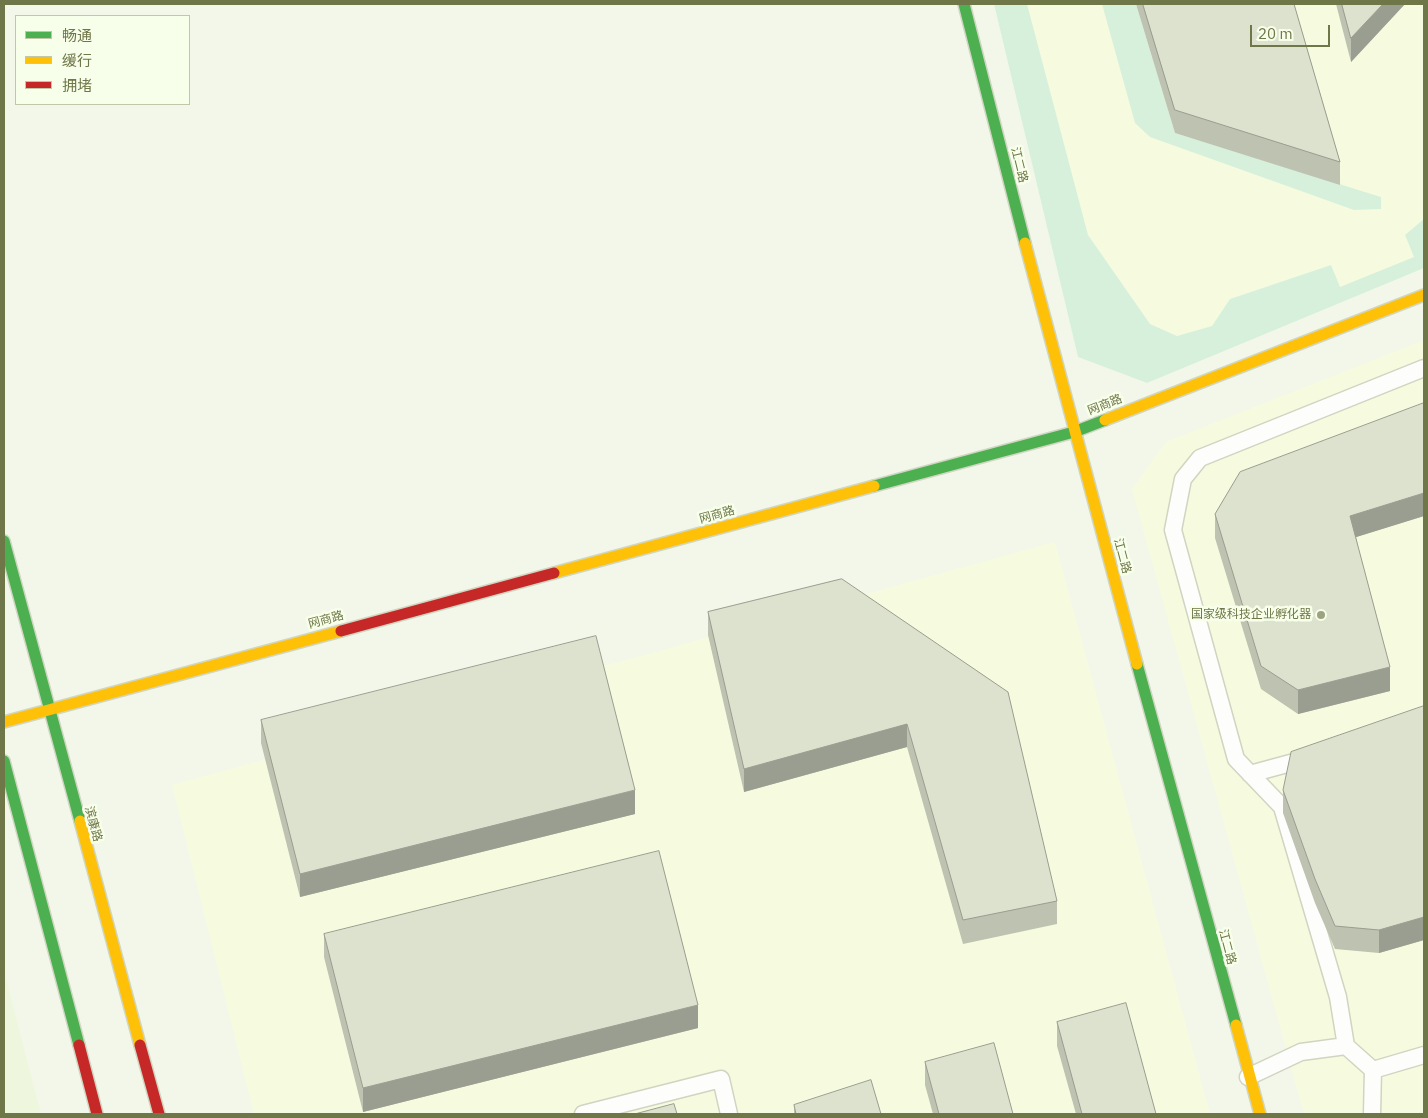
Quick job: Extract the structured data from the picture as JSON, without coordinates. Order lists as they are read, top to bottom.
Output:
{
  "streets": {
    "street": ["江二路", "网商路", "滨康路"]
  },
  "crossings": [
    ["江二路", "网商路"],
    ["网商路", "滨康路"]
  ],
  "places": ["国家级科技企业孵化器"],
  "legend": ["畅通", "缓行", "拥堵"],
  "scale_bar": "20 m"
}
